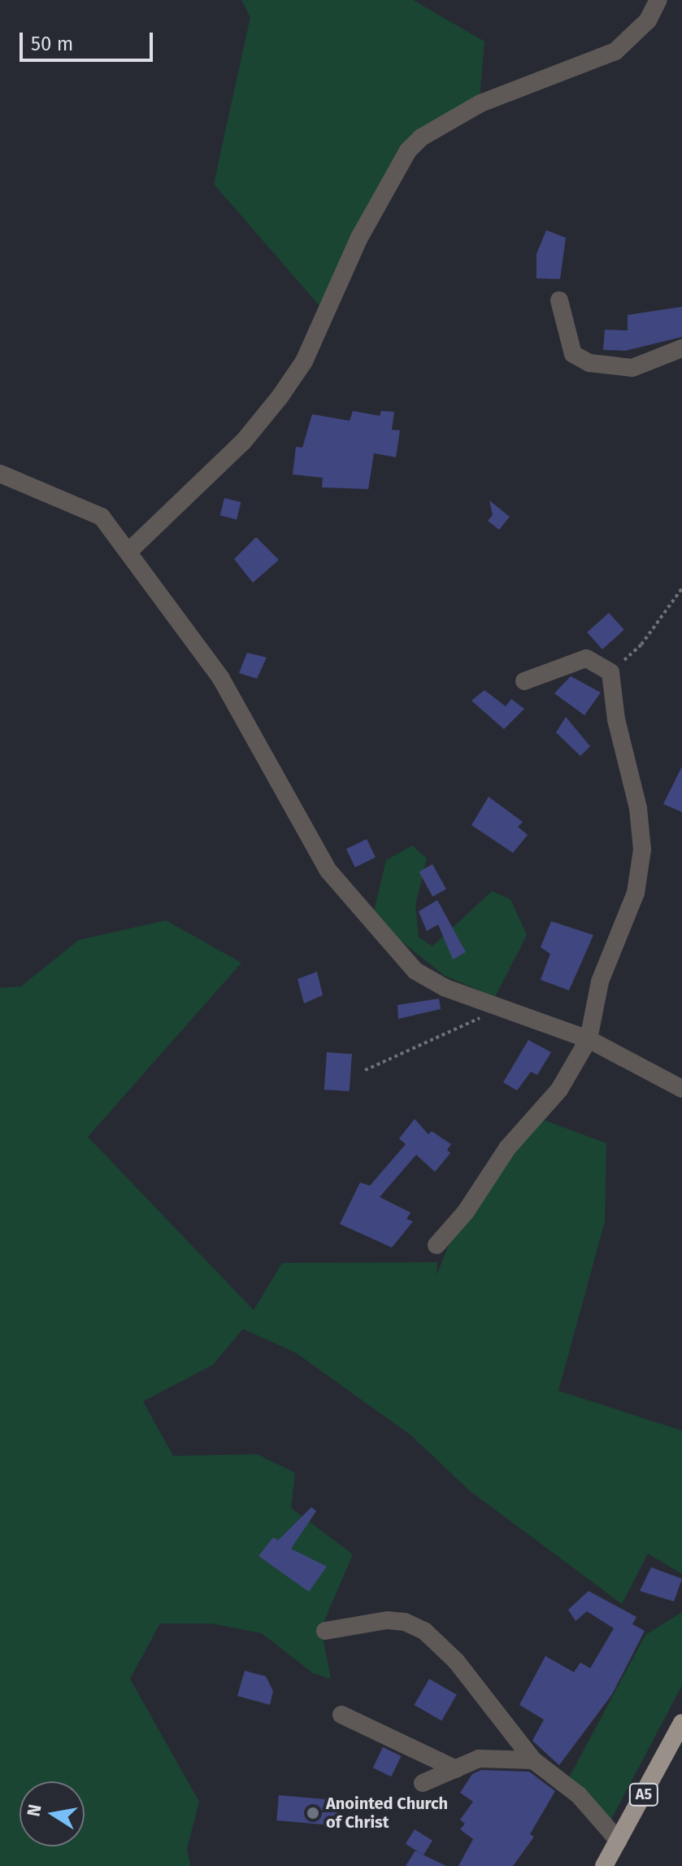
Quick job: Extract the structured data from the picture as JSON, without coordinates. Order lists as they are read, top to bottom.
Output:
{
  "streets": {
    "highway": ["A5"]
  },
  "places": ["Anointed Church of Christ"],
  "scale_bar": "50 m",
  "north": "left"
}
